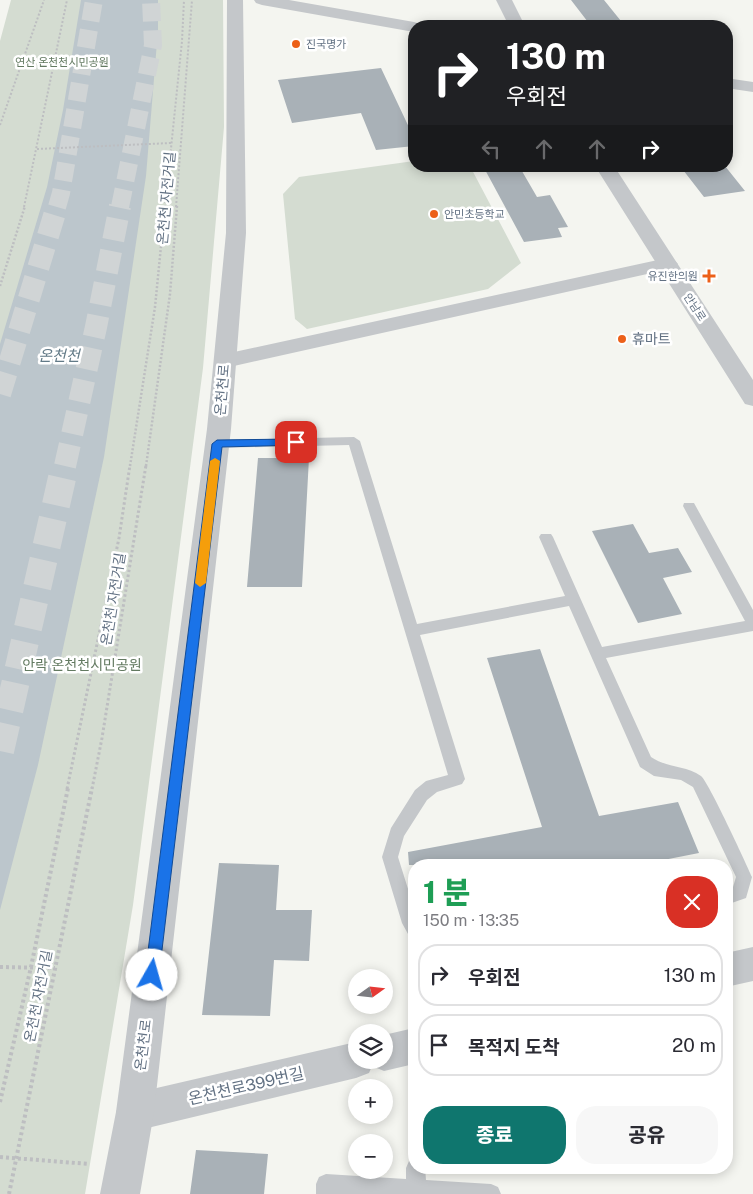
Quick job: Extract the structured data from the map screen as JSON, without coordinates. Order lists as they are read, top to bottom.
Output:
{
  "streets": {
    "street": ["안남로", "온천천로", "온천천로399번길"],
    "path": ["온천천 자전거길"]
  },
  "crossings": [
    ["온천천로", "온천천로399번길"]
  ],
  "water": ["온천천"],
  "parks": ["연산 온천천시민공원", "안락 온천천시민공원"],
  "places": {
    "other": ["진국명가", "안민초등학교", "휴마트"],
    "health": ["유진한의원"]
  },
  "north": "right",
  "page": {
    "turn": ["130 m", "우회전"],
    "heading": ["1 분", "150 m · 13:35"],
    "list": [
      {
        "name": "우회전",
        "value": "130 m"
      },
      {
        "name": "목적지 도착",
        "value": "20 m"
      }
    ],
    "map_buttons": ["+", "−"],
    "buttons": ["종료", "공유"]
  }
}
